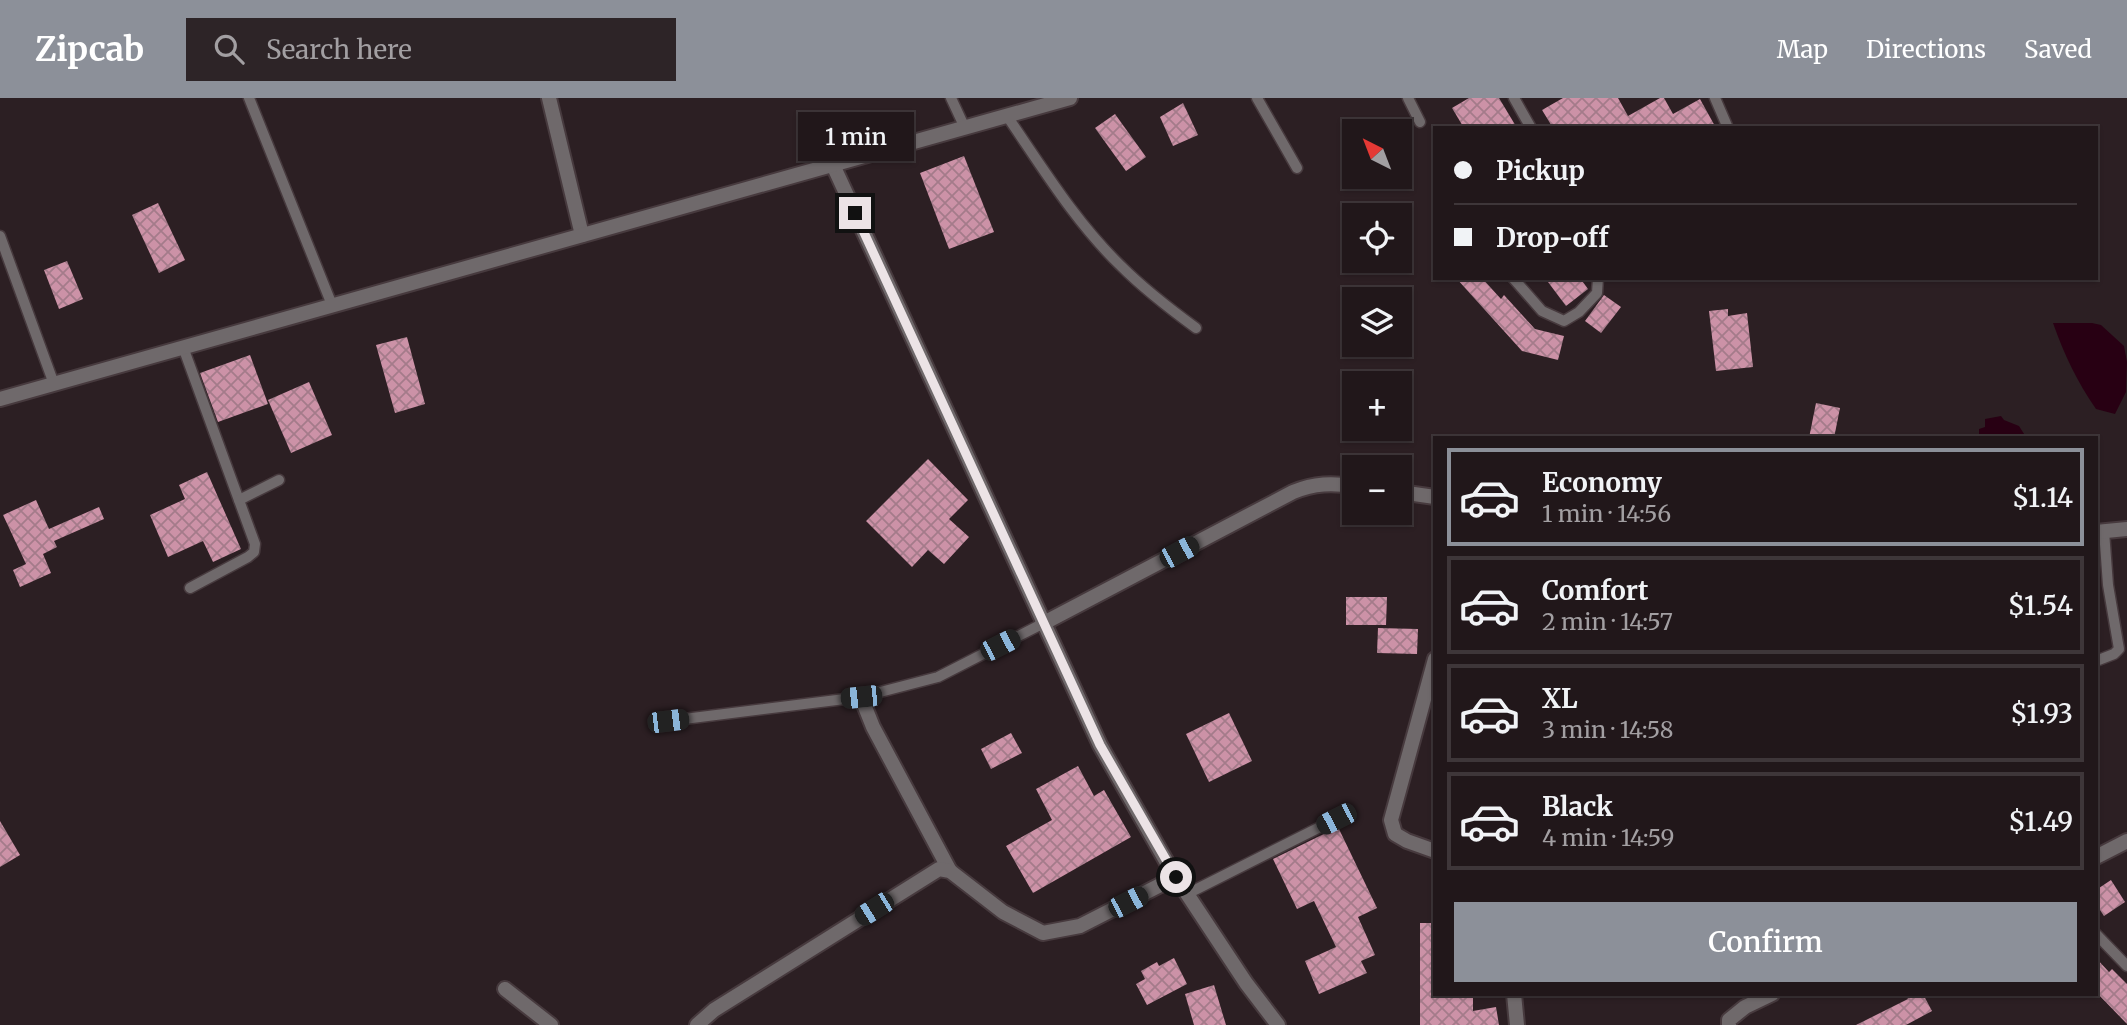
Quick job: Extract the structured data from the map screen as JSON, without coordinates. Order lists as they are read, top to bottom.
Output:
{
  "north": "top left",
  "page": {
    "header": "Zipcab",
    "search": "Search here",
    "nav": ["Map", "Directions", "Saved"],
    "bubble": "1 min",
    "map_buttons": ["+", "−"],
    "banner": ["Pickup", "Drop-off"],
    "list": [
      {
        "name": "Economy",
        "note": "1 min · 14:56",
        "value": "$1.14"
      },
      {
        "name": "Comfort",
        "note": "2 min · 14:57",
        "value": "$1.54"
      },
      {
        "name": "XL",
        "note": "3 min · 14:58",
        "value": "$1.93"
      },
      {
        "name": "Black",
        "note": "4 min · 14:59",
        "value": "$1.49"
      }
    ],
    "buttons": "Confirm"
  }
}
